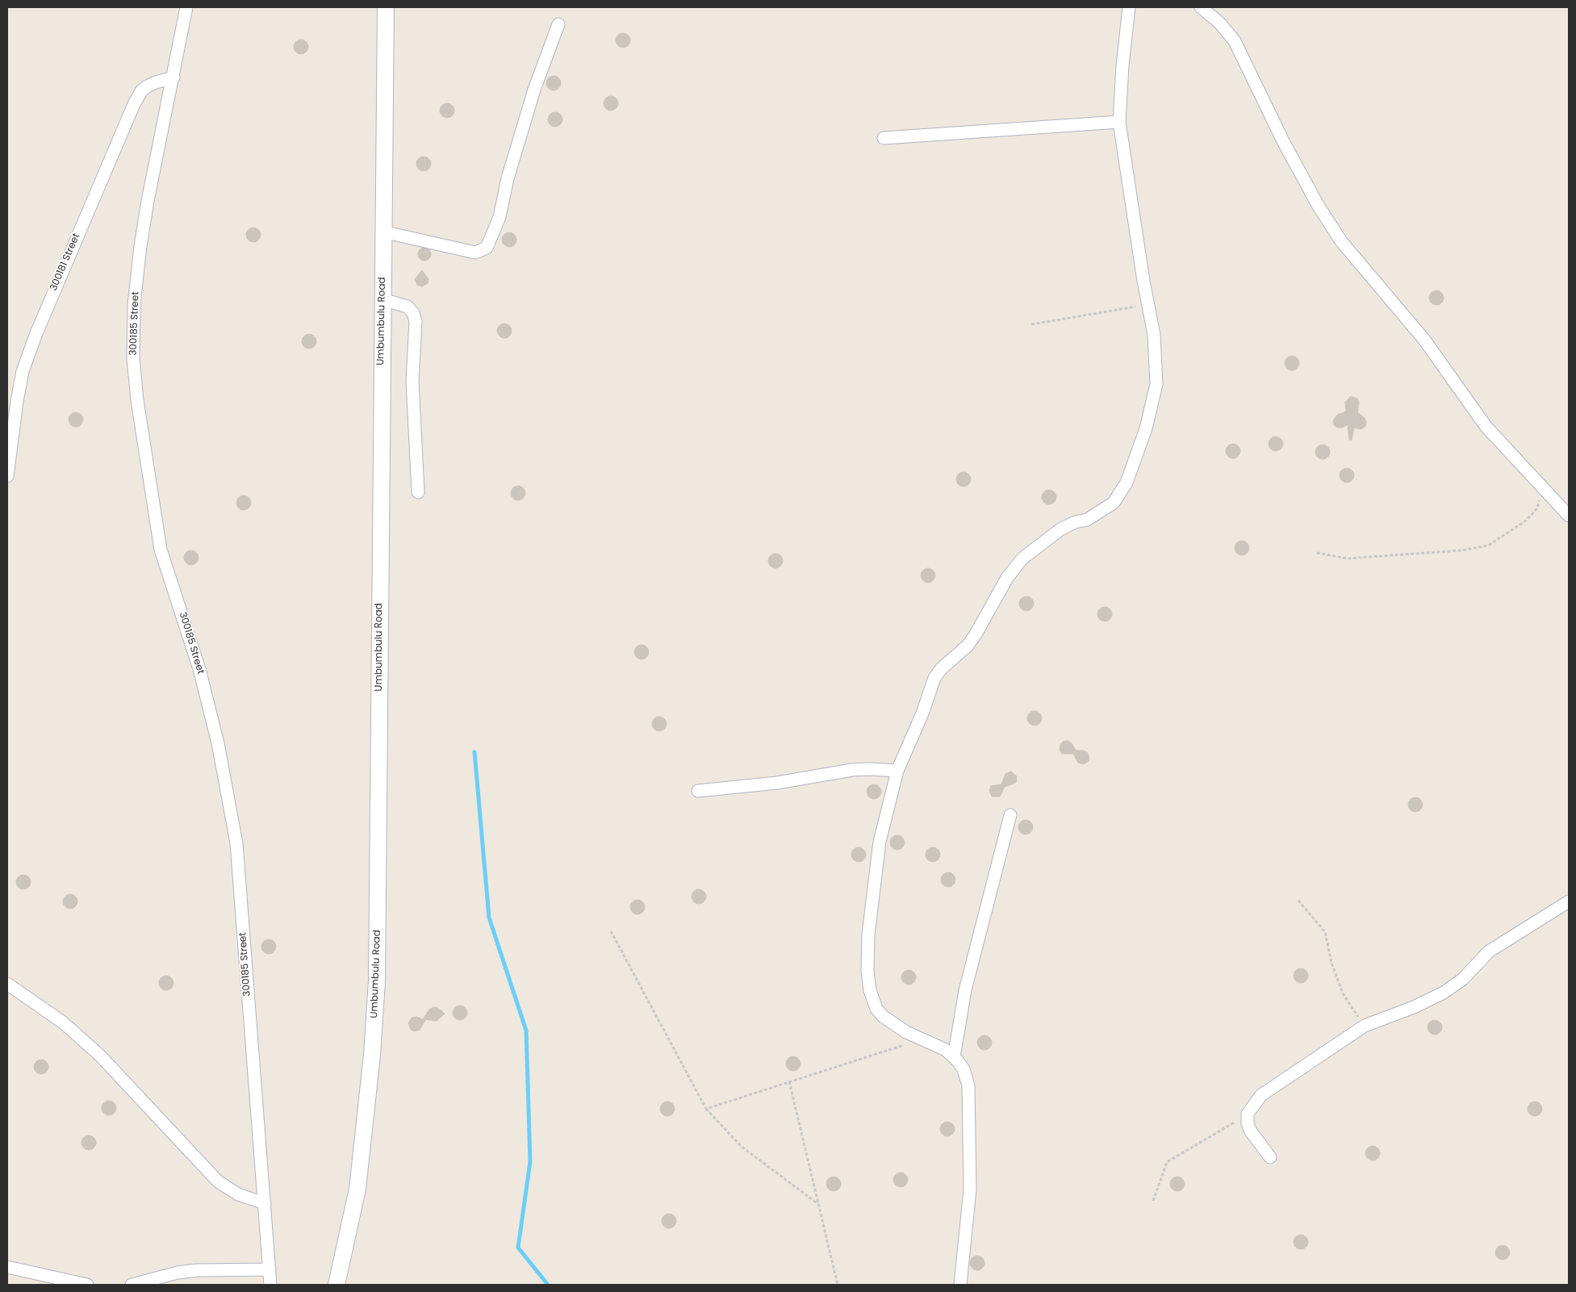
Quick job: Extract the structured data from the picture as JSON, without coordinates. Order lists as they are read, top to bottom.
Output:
{
  "streets": {
    "main road": ["Umbumbulu Road"],
    "street": ["300181 Street", "300185 Street"]
  },
  "crossings": [
    ["300181 Street", "300185 Street"]
  ]
}
